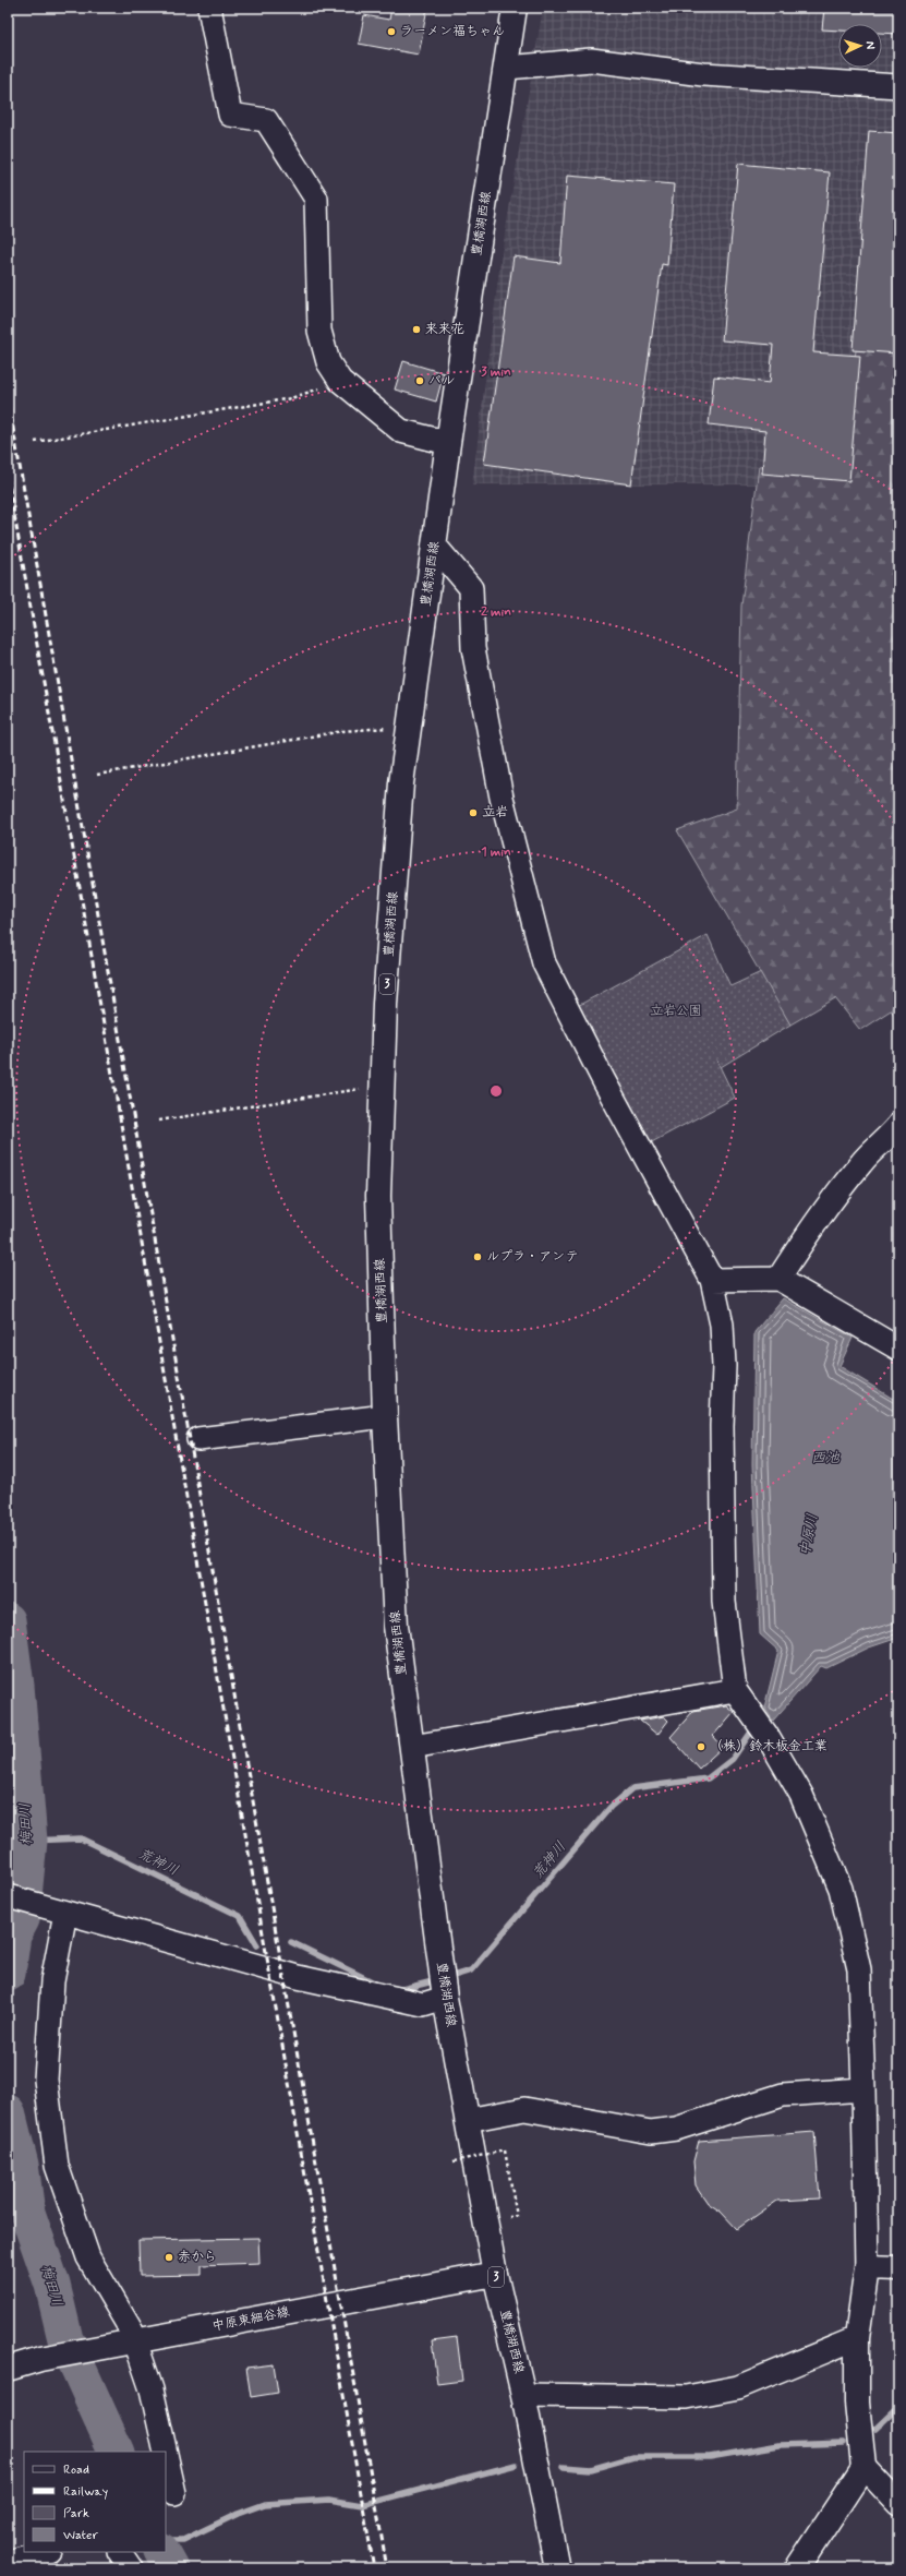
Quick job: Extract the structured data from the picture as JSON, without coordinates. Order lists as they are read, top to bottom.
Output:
{
  "streets": {
    "main road": ["豊橋湖西線", "3", "中原東細谷線"]
  },
  "crossings": [
    ["豊橋湖西線", "中原東細谷線"]
  ],
  "water": [
    "西池",
    "中原川",
    "梅田川",
    "荒神川"
  ],
  "parks": ["立岩公園"],
  "places": [
    "ラーメン福ちゃん",
    "来来花",
    "パル",
    "立岩",
    "ルプラ・アンテ",
    "（株）鈴木板金工業",
    "赤から"
  ],
  "legend": [
    "Road",
    "Railway",
    "Park",
    "Water"
  ],
  "north": "right",
  "rings": ["3 min", "2 min", "1 min"]
}
